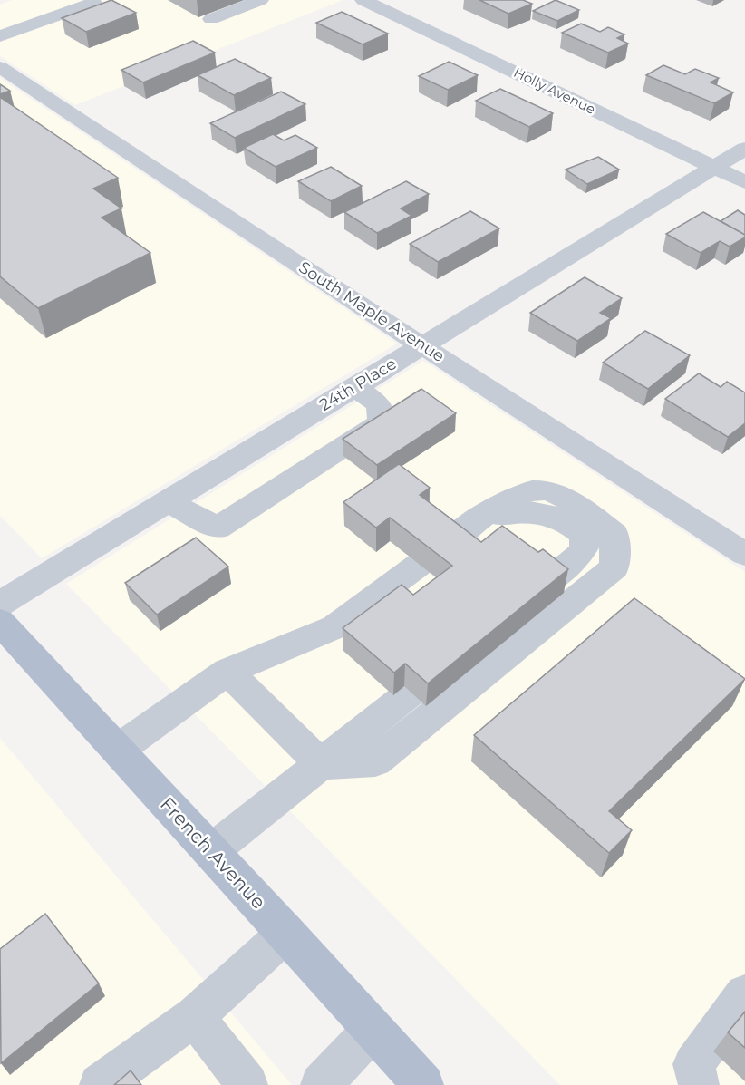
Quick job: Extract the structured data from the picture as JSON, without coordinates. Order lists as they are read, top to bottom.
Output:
{
  "streets": {
    "main road": ["French Avenue"],
    "street": ["Holly Avenue", "South Maple Avenue", "24th Place"]
  },
  "crossings": [
    ["Holly Avenue", "24th Place"],
    ["South Maple Avenue", "24th Place"]
  ]
}
